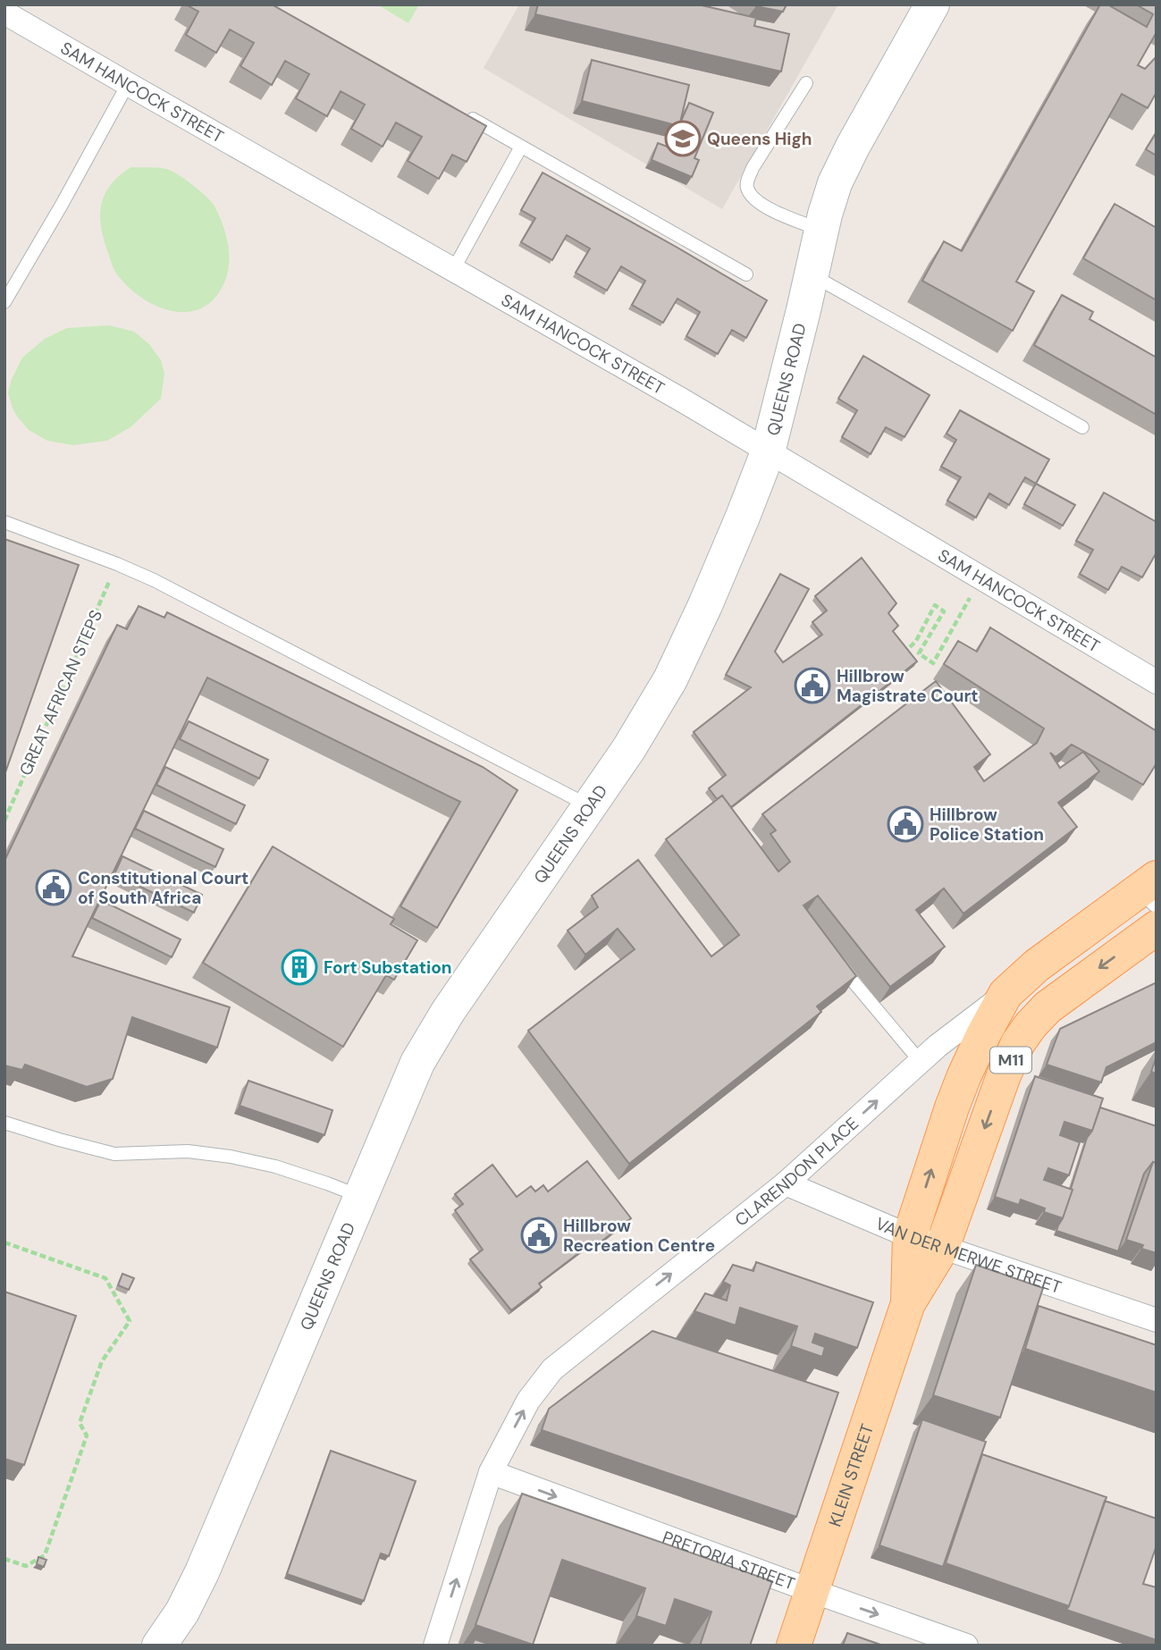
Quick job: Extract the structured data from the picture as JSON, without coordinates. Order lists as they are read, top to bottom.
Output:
{
  "streets": {
    "main road": ["M11", "CLARENDON PLACE", "KLEIN STREET"],
    "street": [
      "SAM HANCOCK STREET",
      "QUEENS ROAD",
      "VAN DER MERWE STREET",
      "PRETORIA STREET"
    ],
    "path": ["GREAT AFRICAN STEPS"]
  },
  "crossings": [
    ["SAM HANCOCK STREET", "QUEENS ROAD"],
    ["M11", "VAN DER MERWE STREET"],
    ["M11", "KLEIN STREET"],
    ["CLARENDON PLACE", "VAN DER MERWE STREET"],
    ["CLARENDON PLACE", "KLEIN STREET"],
    ["CLARENDON PLACE", "PRETORIA STREET"],
    ["VAN DER MERWE STREET", "KLEIN STREET"],
    ["KLEIN STREET", "PRETORIA STREET"]
  ],
  "one_way": ["CLARENDON PLACE", "PRETORIA STREET"],
  "places": {
    "school or university": ["Queens High"],
    "public building": [
      "Hillbrow Magistrate Court",
      "Hillbrow Police Station",
      "Constitutional Court of South Africa",
      "Hillbrow Recreation Centre"
    ],
    "building": ["Fort Substation"]
  }
}
